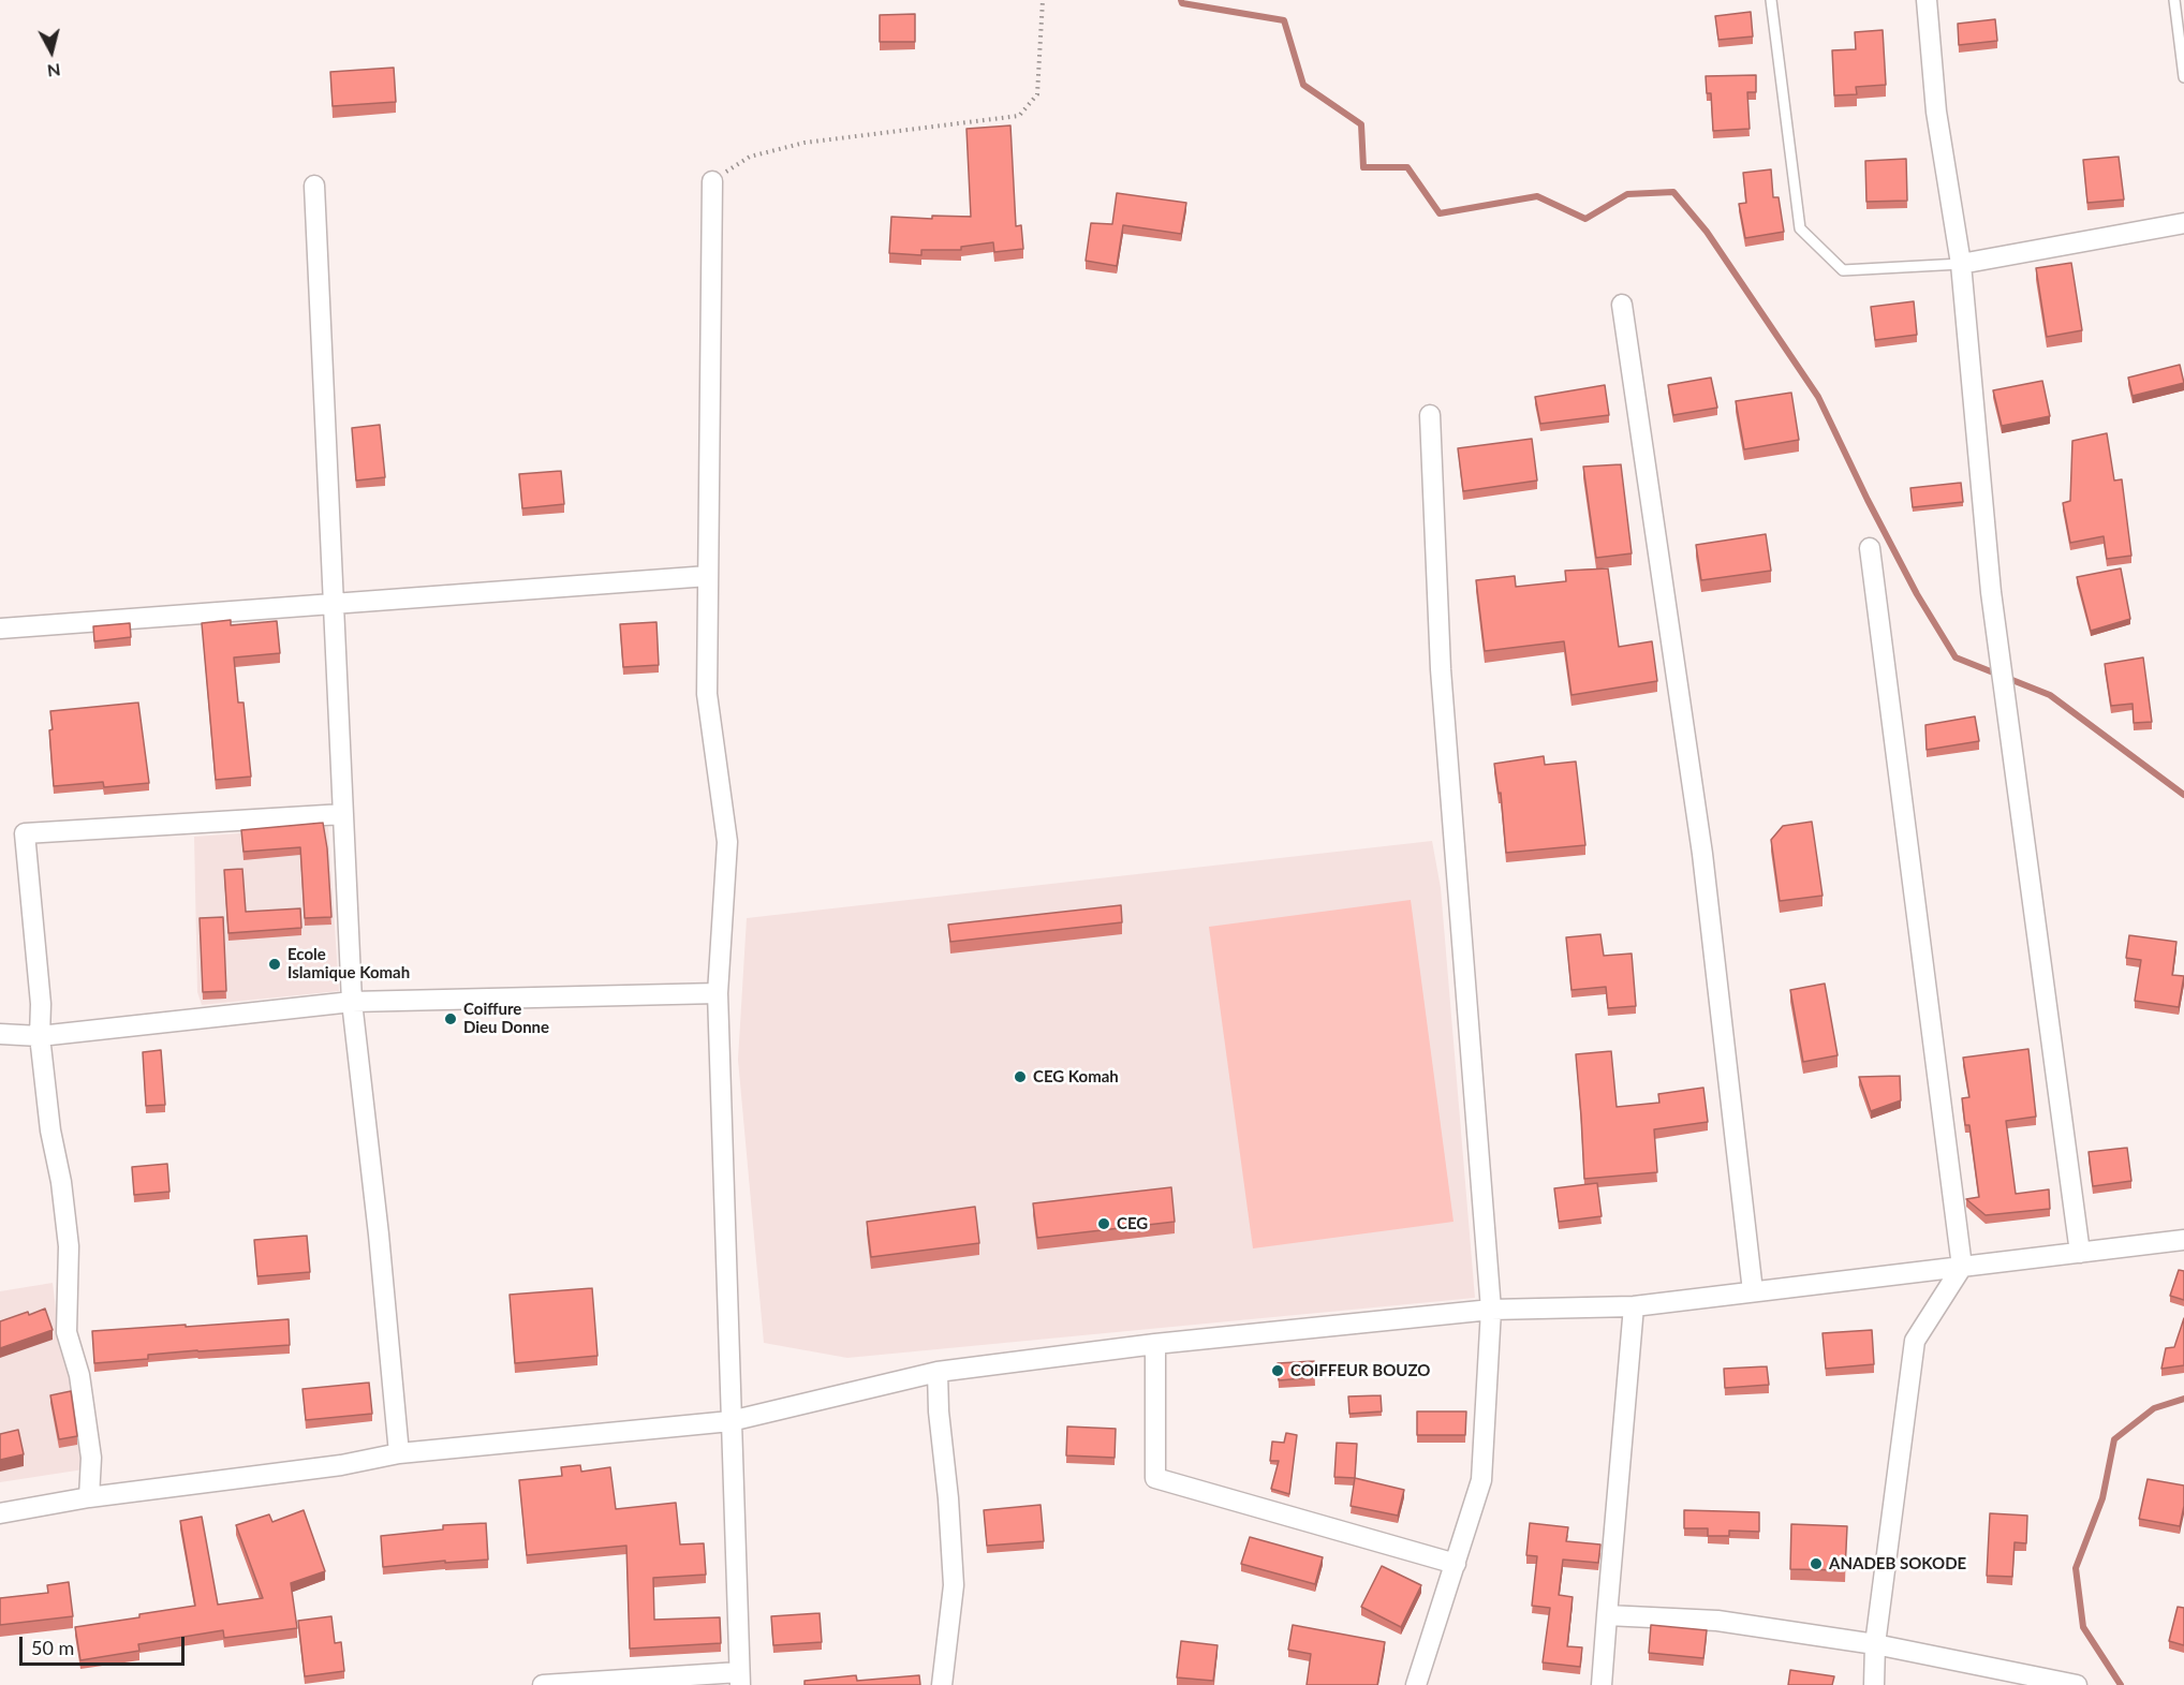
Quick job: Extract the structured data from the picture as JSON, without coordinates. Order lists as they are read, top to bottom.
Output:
{
  "places": [
    "Ecole Islamique Komah",
    "Coiffure Dieu Donne",
    "CEG Komah",
    "CEG",
    "COIFFEUR BOUZO",
    "ANADEB SOKODE"
  ],
  "scale_bar": "50 m",
  "north": "bottom"
}
